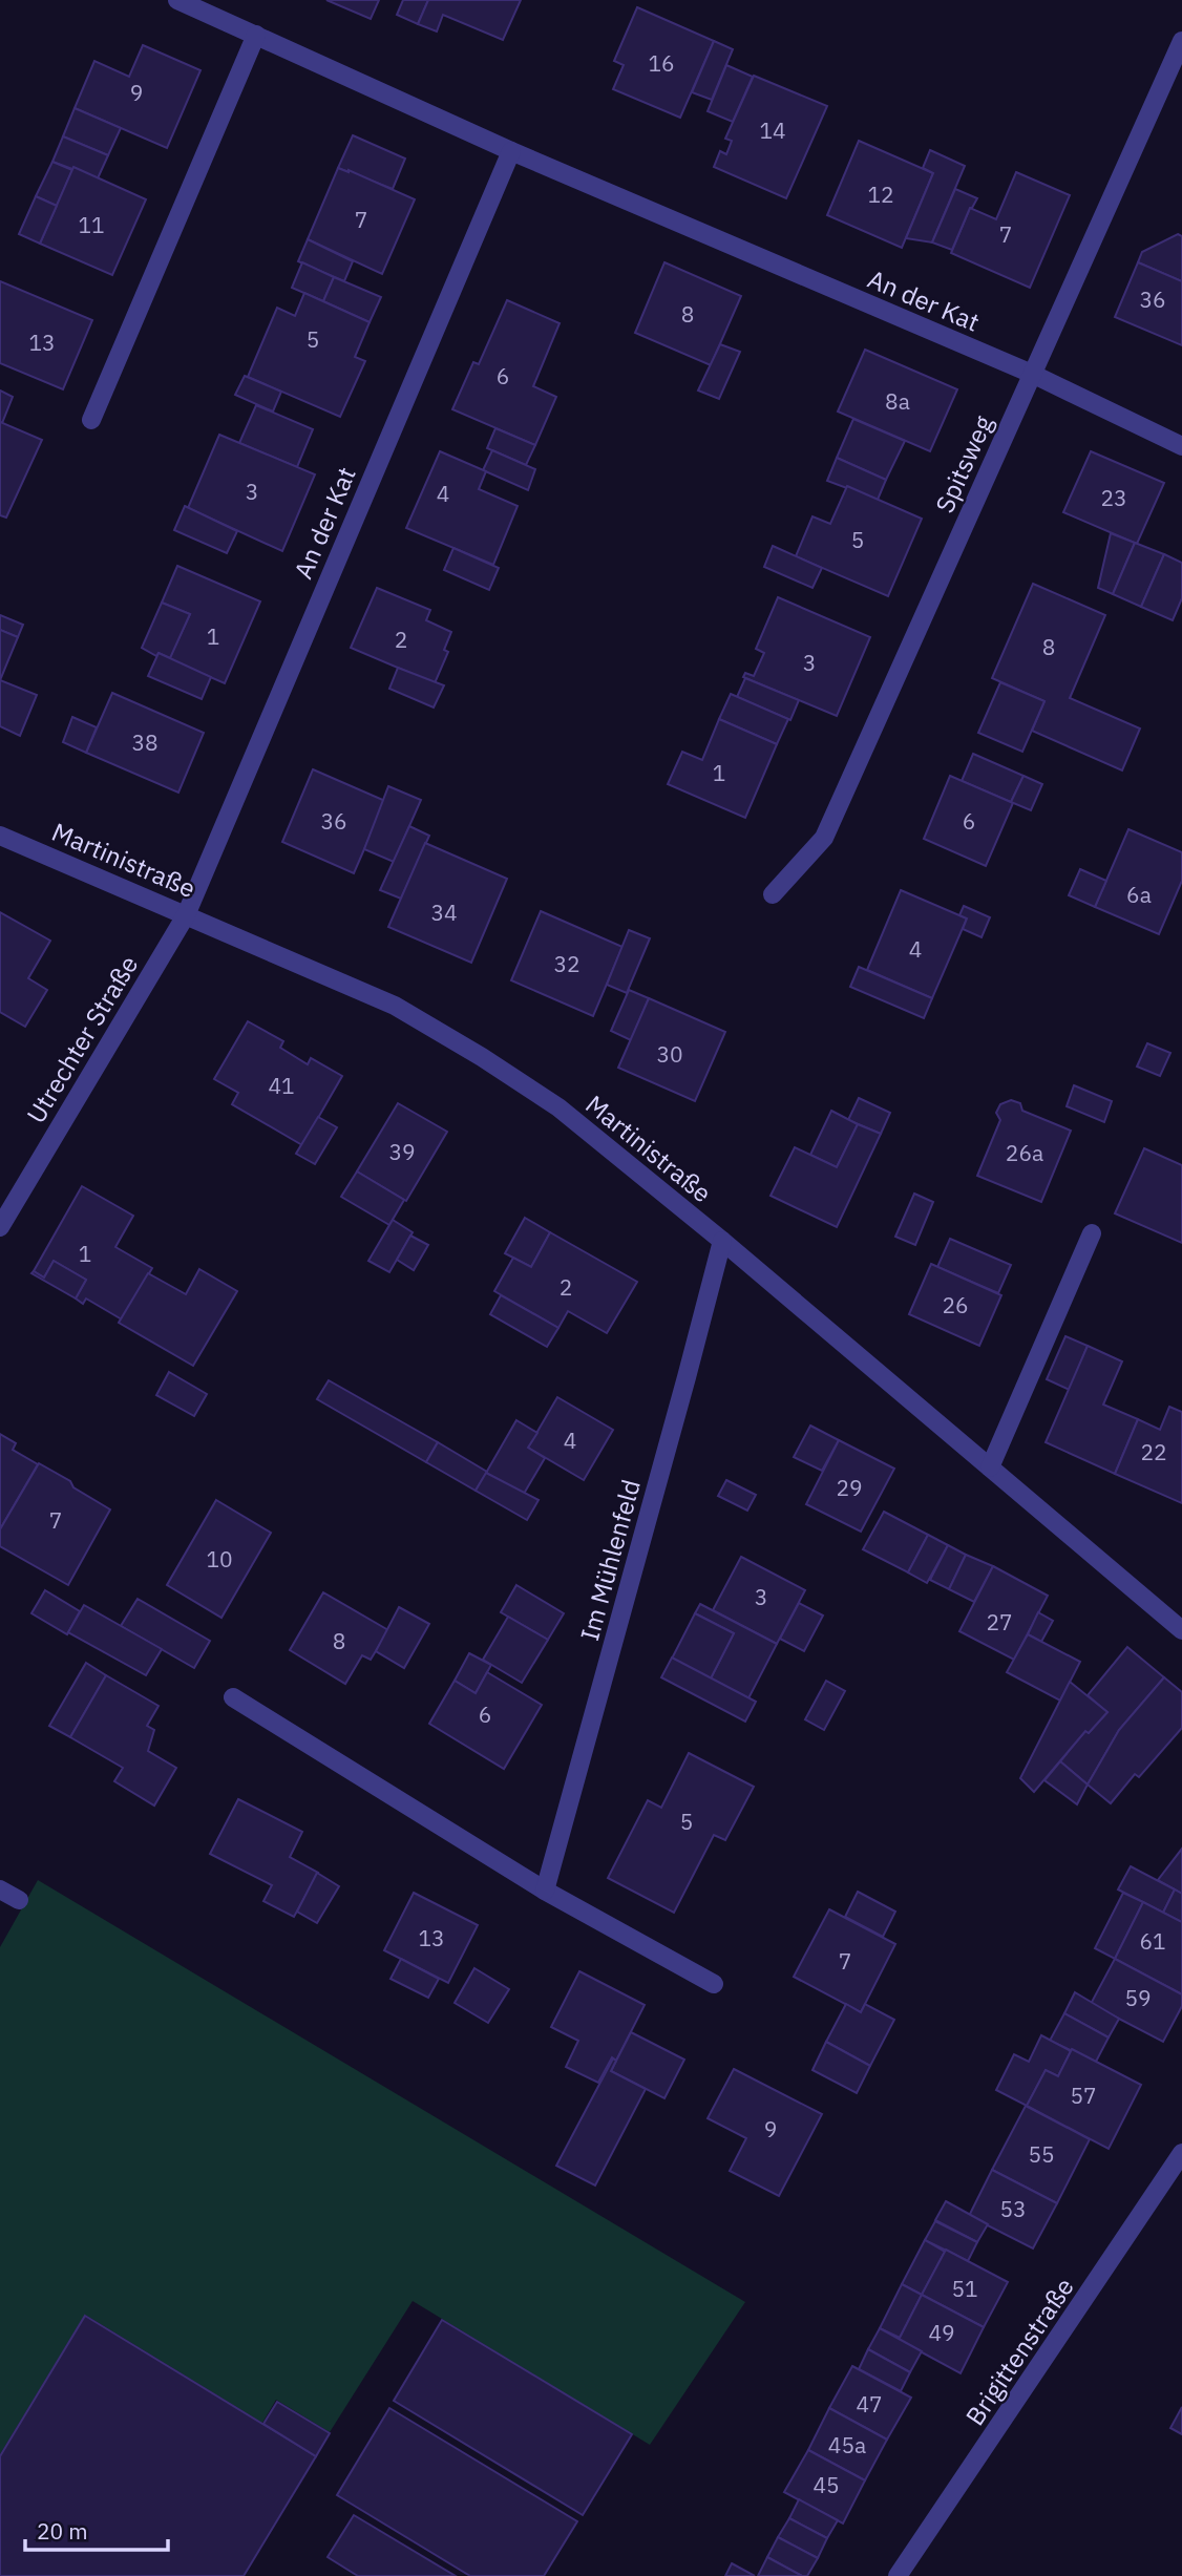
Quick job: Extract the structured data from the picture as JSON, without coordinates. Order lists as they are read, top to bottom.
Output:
{
  "streets": {
    "street": [
      "An der Kat",
      "Spitsweg",
      "Martinistraße",
      "Utrechter Straße",
      "Im Mühlenfeld",
      "Brigittenstraße"
    ]
  },
  "crossings": [
    ["An der Kat", "Spitsweg"],
    ["An der Kat", "Martinistraße"],
    ["An der Kat", "Utrechter Straße"],
    ["Martinistraße", "Utrechter Straße"],
    ["Martinistraße", "Im Mühlenfeld"]
  ],
  "house_numbers": [
    "16",
    "9",
    "14",
    "12",
    "7",
    "11",
    "7",
    "36",
    "8",
    "5",
    "13",
    "6",
    "8a",
    "3",
    "4",
    "23",
    "5",
    "1",
    "2",
    "8",
    "3",
    "38",
    "1",
    "36",
    "6",
    "6a",
    "34",
    "4",
    "32",
    "30",
    "41",
    "39",
    "26a",
    "1",
    "2",
    "26",
    "4",
    "22",
    "29",
    "7",
    "10",
    "3",
    "27",
    "8",
    "6",
    "5",
    "13",
    "61",
    "7",
    "59",
    "57",
    "9",
    "55",
    "53",
    "51",
    "49",
    "47",
    "45a",
    "45"
  ],
  "scale_bar": "20 m"
}
